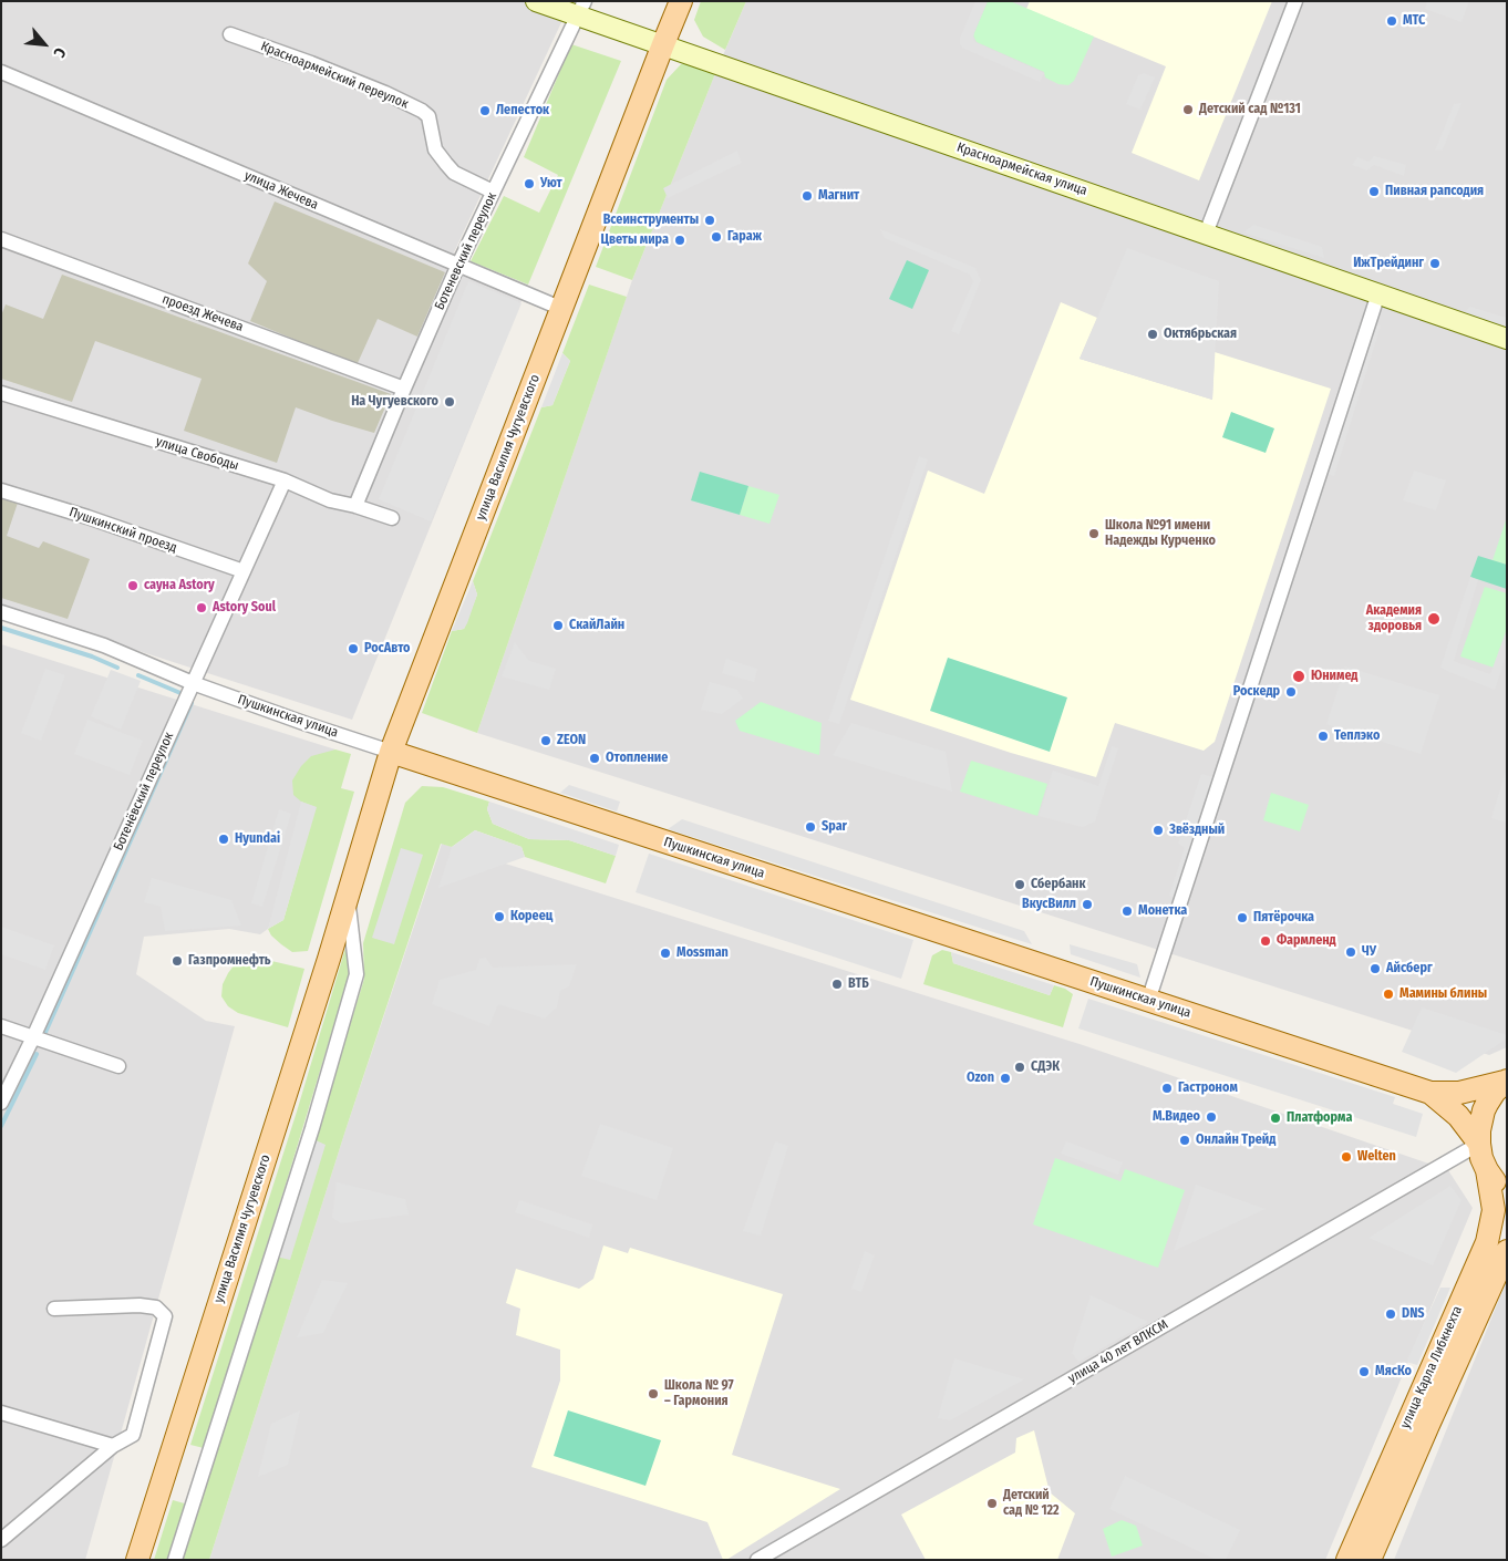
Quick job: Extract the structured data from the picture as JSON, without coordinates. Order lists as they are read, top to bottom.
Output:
{
  "streets": {
    "main road": ["улица Василия Чугуевского", "Пушкинская улица", "улица Карла Либкнехта"],
    "street": [
      "Красноармейский переулок",
      "Красноармейская улица",
      "улица Жечева",
      "Ботеневский переулок",
      "проезд Жечева",
      "улица Свободы",
      "Пушкинский проезд",
      "Ботенёвский переулок",
      "улица 40 лет ВЛКСМ"
    ]
  },
  "crossings": [
    ["Красноармейский переулок", "Ботеневский переулок"],
    ["Красноармейская улица", "Ботеневский переулок"],
    ["Красноармейская улица", "улица Василия Чугуевского"],
    ["улица Жечева", "Ботеневский переулок"],
    ["улица Жечева", "улица Василия Чугуевского"],
    ["Ботеневский переулок", "проезд Жечева"],
    ["Ботеневский переулок", "улица Свободы"],
    ["улица Василия Чугуевского", "Пушкинская улица"],
    ["улица Свободы", "Ботенёвский переулок"],
    ["Пушкинский проезд", "Ботенёвский переулок"],
    ["Пушкинская улица", "Ботенёвский переулок"],
    ["Пушкинская улица", "улица 40 лет ВЛКСМ"],
    ["Пушкинская улица", "улица Карла Либкнехта"],
    ["улица 40 лет ВЛКСМ", "улица Карла Либкнехта"]
  ],
  "places": [
    "МТС",
    "Детский сад №131",
    "Лепесток",
    "Уют",
    "Пивная рапсодия",
    "Магнит",
    "Всеинструменты",
    "Гараж",
    "Цветы мира",
    "ИжТрейдинг",
    "Октябрьская",
    "На Чугуевского",
    "Школа №91 имени Надежды Курченко",
    "сауна Astory",
    "Astory Soul",
    "Академия здоровья",
    "СкайЛайн",
    "РосАвто",
    "Юнимед",
    "Роскедр",
    "Теплэко",
    "ZEON",
    "Отопление",
    "Spar",
    "Звёздный",
    "Hyundai",
    "Сбербанк",
    "ВкусВилл",
    "Монетка",
    "Кореец",
    "Пятёрочка",
    "Фармленд",
    "ЧУ",
    "Mossman",
    "Газпромнефть",
    "Айсберг",
    "ВТБ",
    "Мамины блины",
    "СДЭК",
    "Ozon",
    "Гастроном",
    "М.Видео",
    "Платформа",
    "Онлайн Трейд",
    "Welten",
    "DNS",
    "МясКо",
    "Школа № 97 – Гармония",
    "Детский сад № 122"
  ],
  "north": "bottom right"
}
